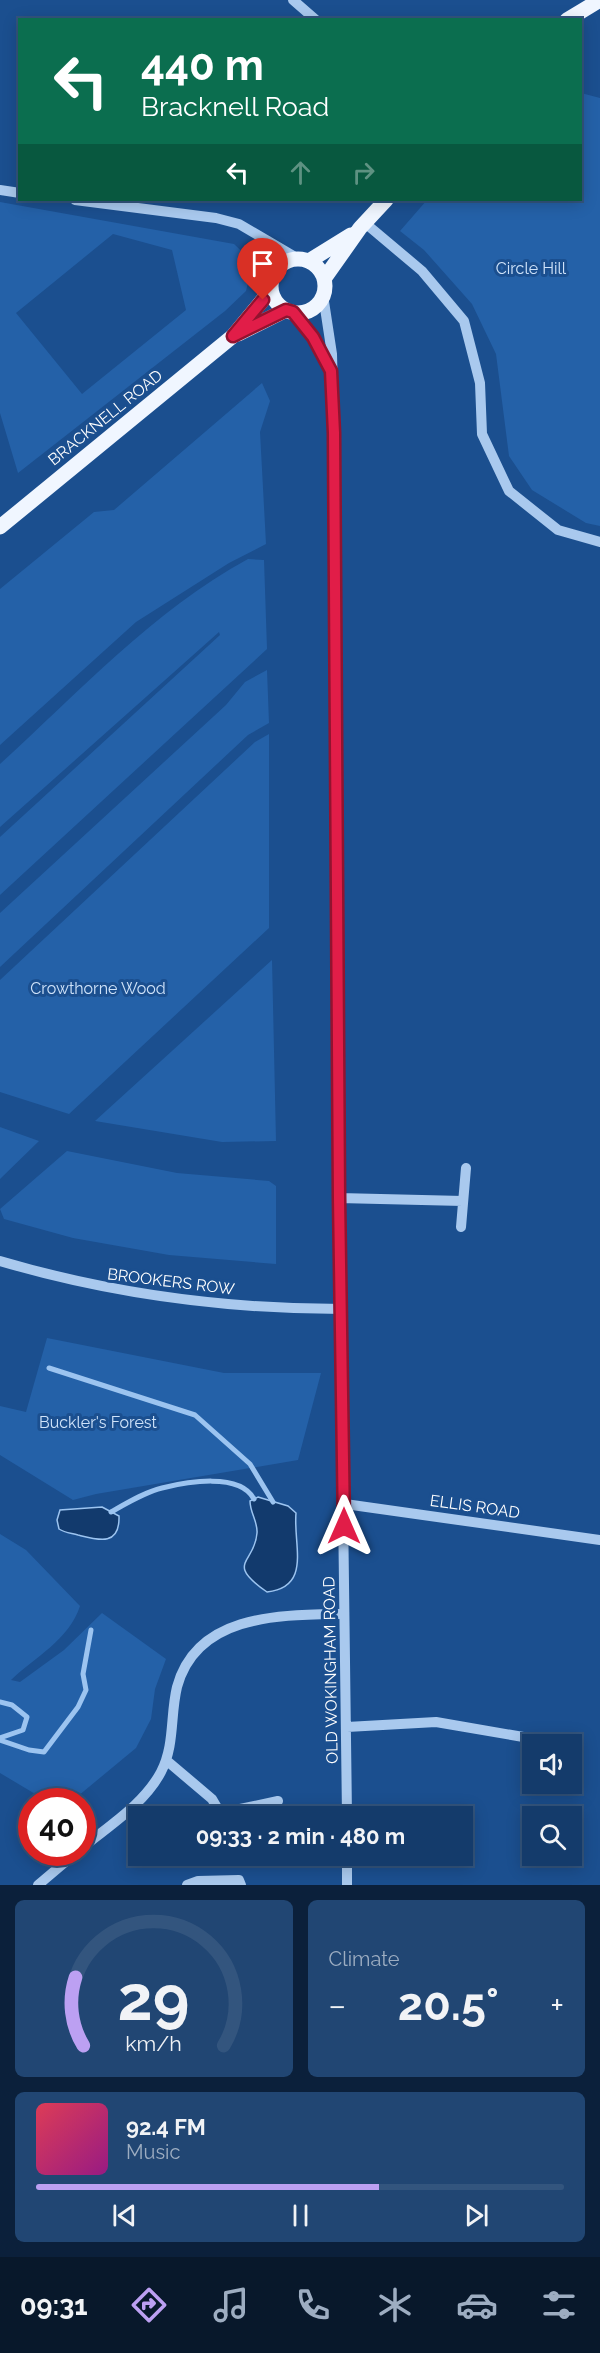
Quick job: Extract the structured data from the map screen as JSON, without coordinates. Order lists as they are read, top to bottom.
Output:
{
  "streets": {
    "main road": ["BRACKNELL ROAD"],
    "street": ["BROOKERS ROW", "ELLIS ROAD", "OLD WOKINGHAM ROAD"]
  },
  "crossings": [
    ["BRACKNELL ROAD", "OLD WOKINGHAM ROAD"],
    ["BROOKERS ROW", "OLD WOKINGHAM ROAD"],
    ["ELLIS ROAD", "OLD WOKINGHAM ROAD"]
  ],
  "parks": ["Circle Hill", "Crowthorne Wood", "Buckler's Forest"],
  "page": {
    "turn": ["440 m", "Bracknell Road"],
    "limit": "40",
    "trip": "09:33 · 2 min · 480 m",
    "tile": "Climate",
    "heat": ["−", "20.5°", "+"],
    "song": ["92.4 FM", "Music"],
    "tabs": "09:31",
    "gauge": ["29", "km/h"]
  }
}
